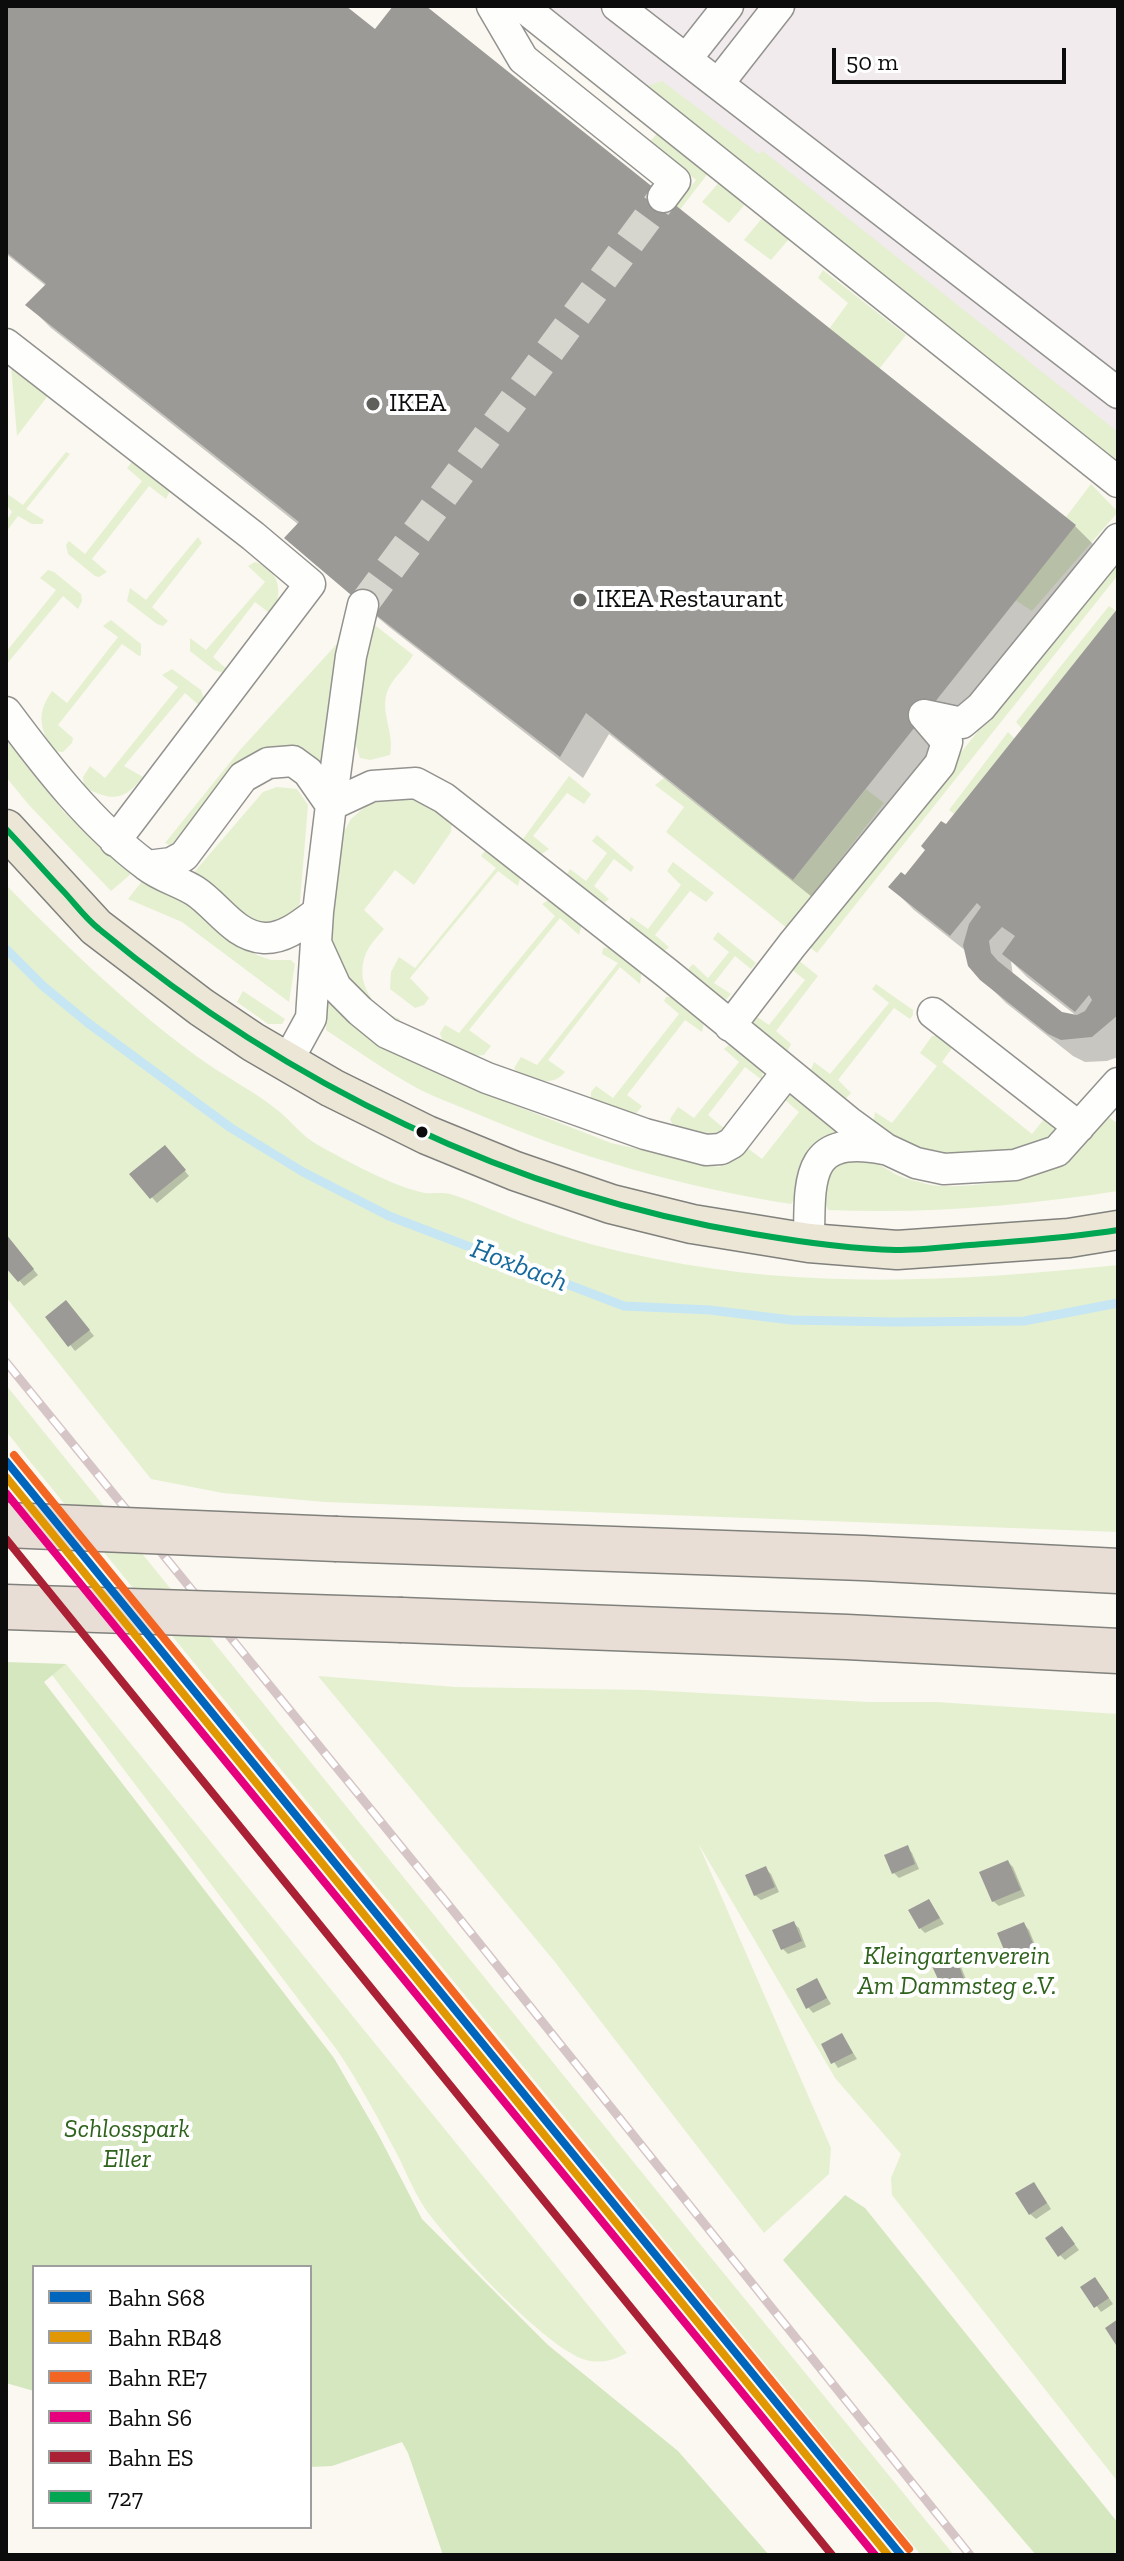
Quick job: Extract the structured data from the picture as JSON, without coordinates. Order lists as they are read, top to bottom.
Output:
{
  "water": ["Hoxbach"],
  "parks": ["Kleingartenverein Am Dammsteg e.V.", "Schlosspark Eller"],
  "places": ["IKEA", "IKEA Restaurant"],
  "lines": [
    "transit line 727",
    "rail line RE7",
    "rail line S68",
    "rail line RB48",
    "rail line S6",
    "rail line ES"
  ],
  "legend": [
    "Bahn S68",
    "Bahn RB48",
    "Bahn RE7",
    "Bahn S6",
    "Bahn ES",
    "727"
  ],
  "scale_bar": "50 m"
}
